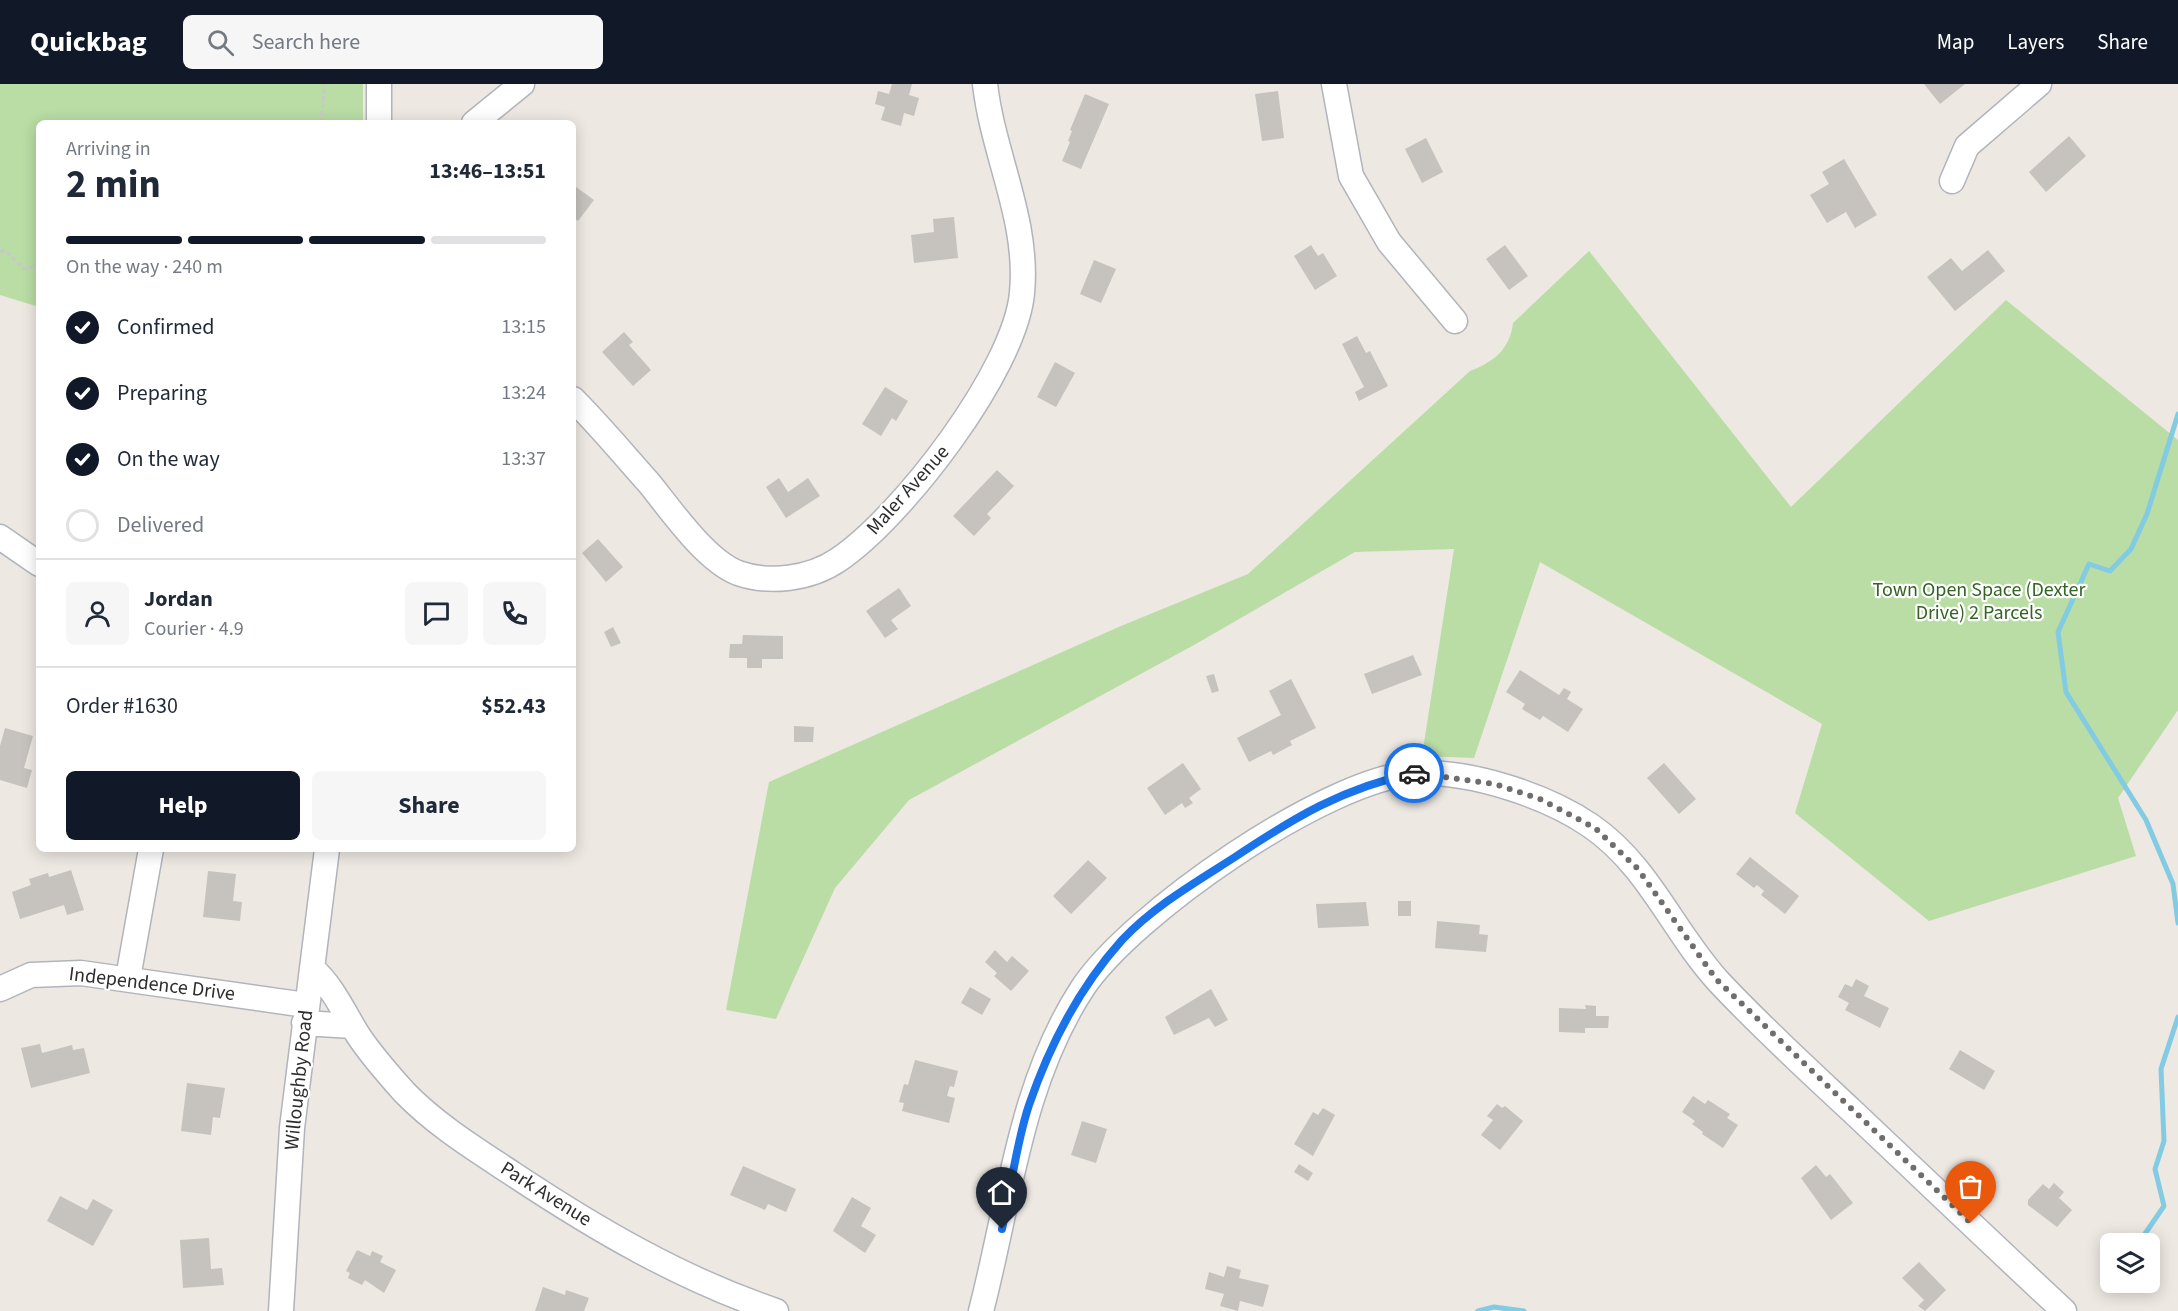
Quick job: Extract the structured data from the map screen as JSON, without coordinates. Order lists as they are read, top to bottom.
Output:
{
  "streets": {
    "street": [
      "Maler Avenue",
      "Independence Drive",
      "Willoughby Road",
      "Park Avenue"
    ]
  },
  "crossings": [
    ["Independence Drive", "Willoughby Road"],
    ["Willoughby Road", "Park Avenue"]
  ],
  "parks": ["Town Open Space (Dexter Drive) 2 Parcels"],
  "page": {
    "header": "Quickbag",
    "search": "Search here",
    "nav": ["Map", "Layers", "Share"],
    "heading": ["2 min", "Arriving in", "13:46–13:51"],
    "panel": [
      "Jordan",
      "Courier · 4.9",
      "Order #1630",
      "$52.43"
    ],
    "bar": "On the way · 240 m",
    "list": [
      ["Confirmed", "13:15"],
      ["Preparing", "13:24"],
      ["On the way", "13:37"],
      "Delivered"
    ],
    "buttons": ["Help", "Share"]
  }
}
